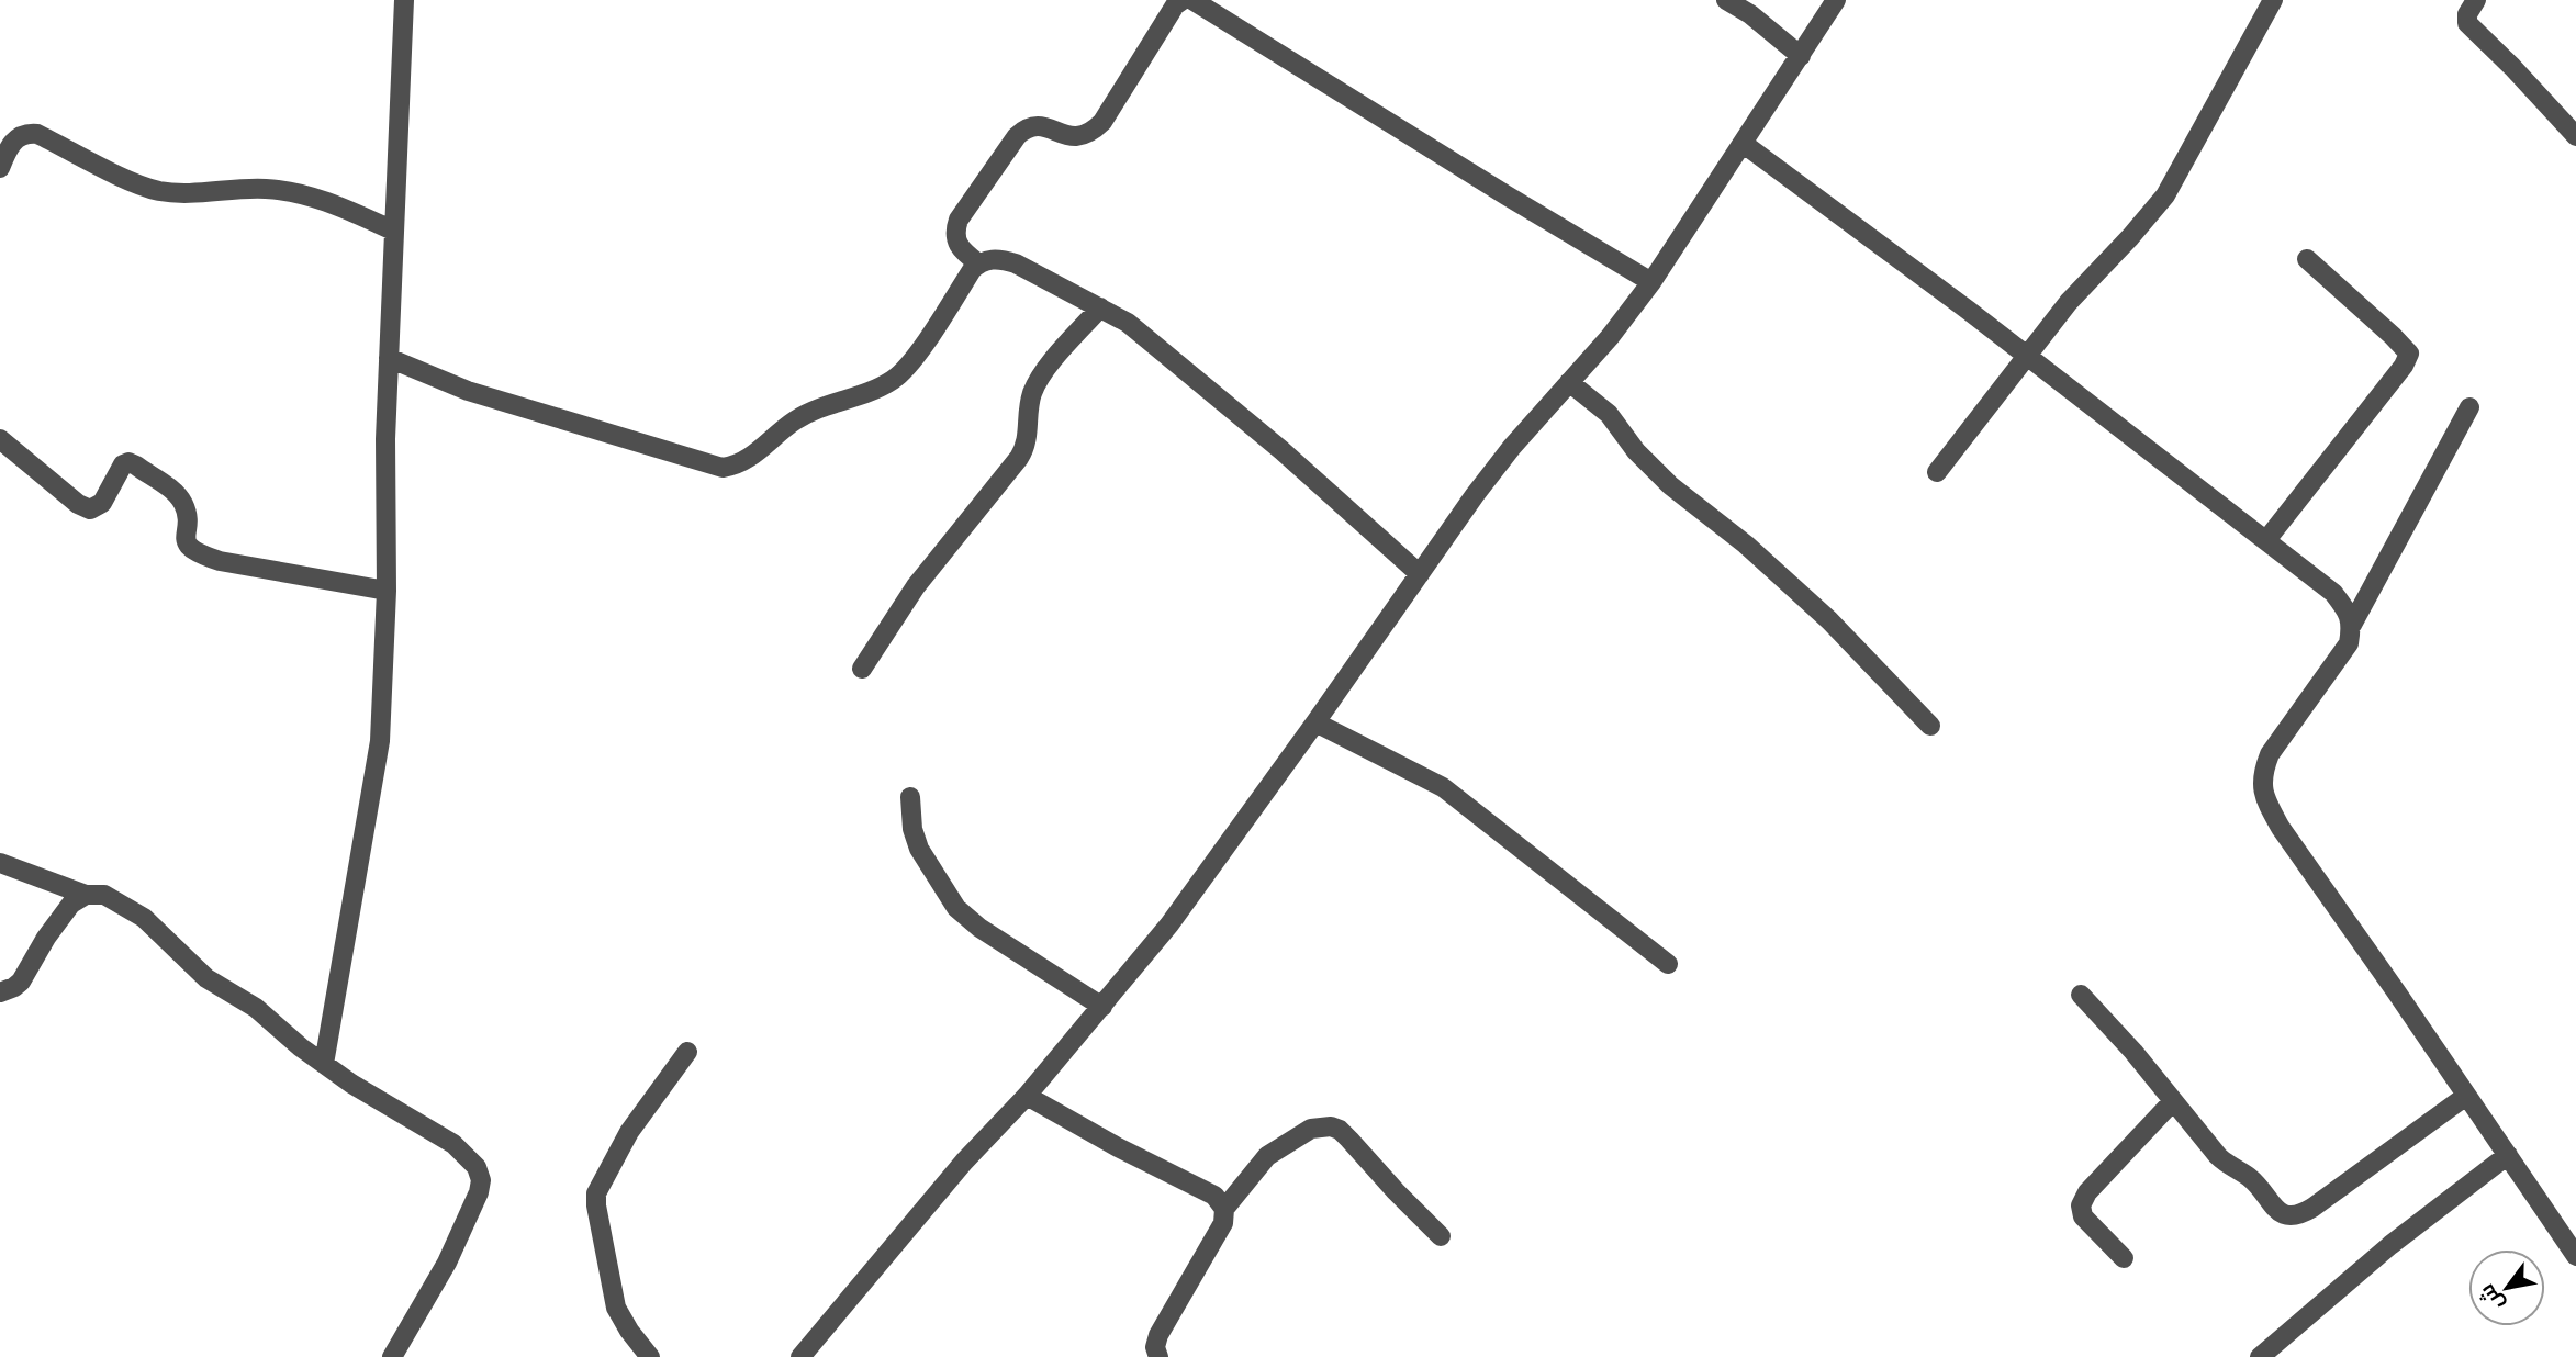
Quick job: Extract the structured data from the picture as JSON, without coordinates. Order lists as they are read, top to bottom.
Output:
{
  "north": "bottom left"
}
